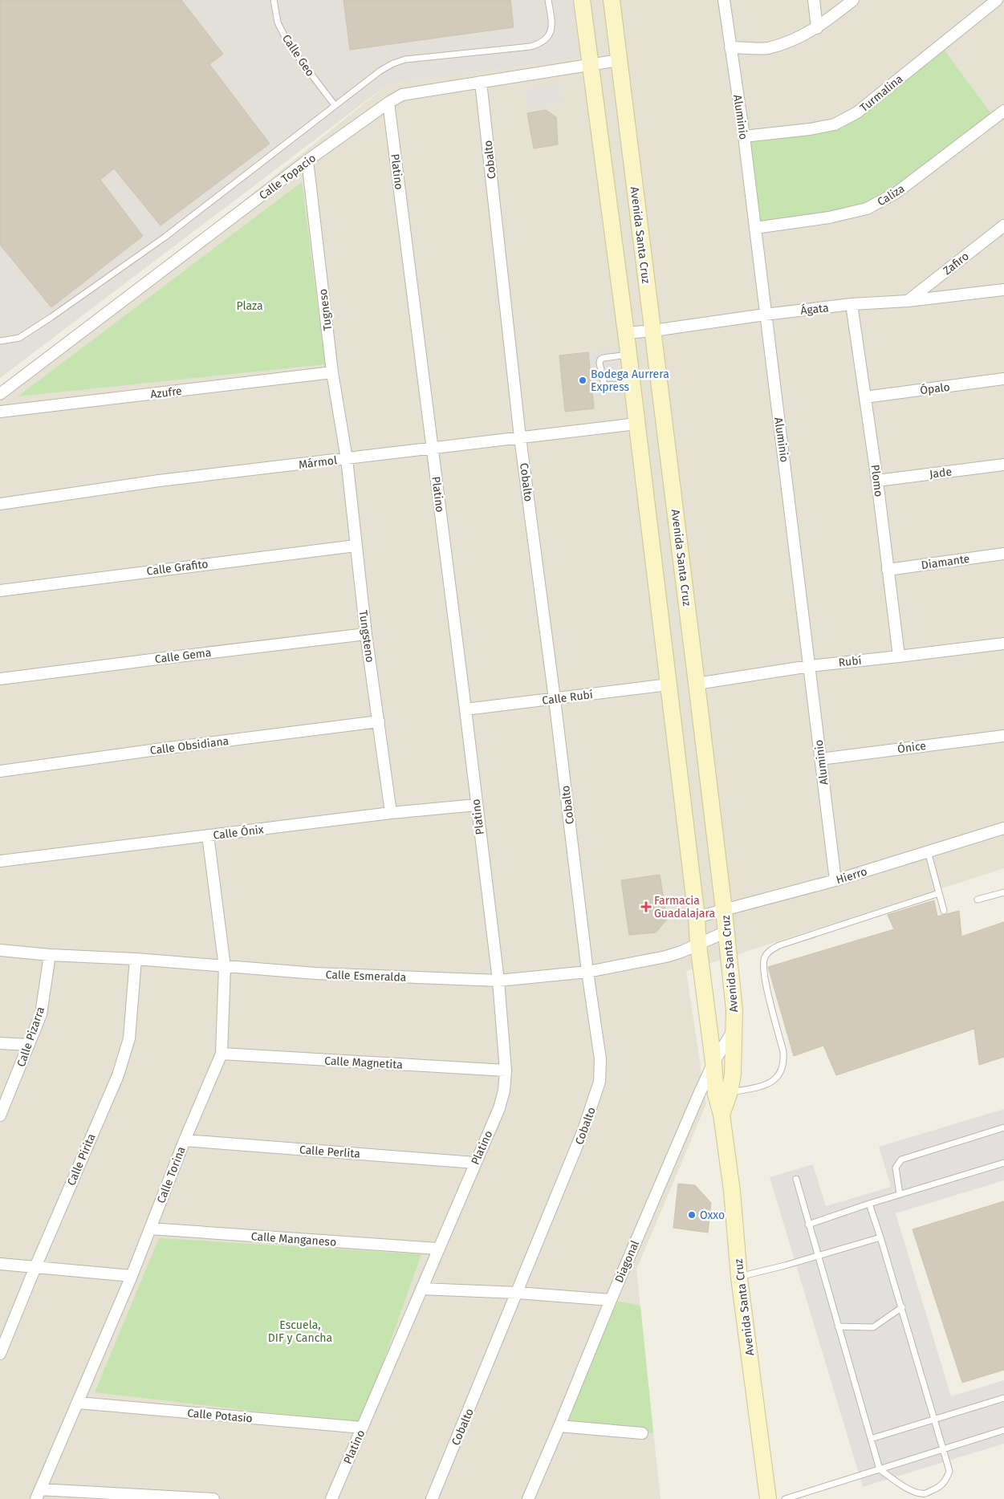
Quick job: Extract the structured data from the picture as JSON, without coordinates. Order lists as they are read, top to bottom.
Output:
{
  "streets": {
    "street": [
      "Turmalina",
      "Aluminio",
      "Cobalto",
      "Platino",
      "Calle Topacio",
      "Caliza",
      "Avenida Santa Cruz",
      "Zafiro",
      "Ágata",
      "Tugneso",
      "Ópalo",
      "Azufre",
      "Mármol",
      "Jade",
      "Plomo",
      "Diamante",
      "Calle Grafito",
      "Tungsteno",
      "Calle Gema",
      "Rubí",
      "Calle Rubí",
      "Calle Obsidiana",
      "Ónice",
      "Calle Ónix",
      "Hierro",
      "Calle Esmeralda",
      "Calle Pizarra",
      "Calle Magnetita",
      "Calle Perlita",
      "Calle Pirita",
      "Calle Torina",
      "Calle Manganeso",
      "Diagonal",
      "Calle Potasio"
    ],
    "lane": ["Calle Geo"]
  },
  "crossings": [
    ["Turmalina", "Aluminio"],
    ["Aluminio", "Caliza"],
    ["Aluminio", "Ágata"],
    ["Aluminio", "Rubí"],
    ["Aluminio", "Ónice"],
    ["Aluminio", "Hierro"],
    ["Cobalto", "Calle Topacio"],
    ["Cobalto", "Mármol"],
    ["Cobalto", "Calle Rubí"],
    ["Cobalto", "Calle Esmeralda"],
    ["Platino", "Calle Topacio"],
    ["Platino", "Mármol"],
    ["Platino", "Calle Rubí"],
    ["Platino", "Calle Ónix"],
    ["Platino", "Calle Esmeralda"],
    ["Platino", "Calle Magnetita"],
    ["Platino", "Calle Perlita"],
    ["Platino", "Calle Manganeso"],
    ["Platino", "Calle Potasio"],
    ["Calle Topacio", "Avenida Santa Cruz"],
    ["Calle Topacio", "Tugneso"],
    ["Avenida Santa Cruz", "Ágata"],
    ["Avenida Santa Cruz", "Mármol"],
    ["Avenida Santa Cruz", "Rubí"],
    ["Avenida Santa Cruz", "Calle Rubí"],
    ["Avenida Santa Cruz", "Hierro"],
    ["Avenida Santa Cruz", "Calle Esmeralda"],
    ["Avenida Santa Cruz", "Diagonal"],
    ["Zafiro", "Ágata"],
    ["Ágata", "Plomo"],
    ["Tugneso", "Azufre"],
    ["Tugneso", "Mármol"],
    ["Tugneso", "Tungsteno"],
    ["Ópalo", "Plomo"],
    ["Mármol", "Tungsteno"],
    ["Jade", "Plomo"],
    ["Plomo", "Diamante"],
    ["Plomo", "Rubí"],
    ["Calle Grafito", "Tungsteno"],
    ["Tungsteno", "Calle Gema"],
    ["Tungsteno", "Calle Obsidiana"],
    ["Tungsteno", "Calle Ónix"],
    ["Calle Ónix", "Calle Torina"],
    ["Calle Esmeralda", "Calle Pizarra"],
    ["Calle Esmeralda", "Calle Pirita"],
    ["Calle Esmeralda", "Calle Torina"],
    ["Calle Magnetita", "Calle Torina"],
    ["Calle Perlita", "Calle Torina"],
    ["Calle Torina", "Calle Manganeso"],
    ["Calle Torina", "Calle Potasio"]
  ],
  "parks": ["Plaza", "Escuela, DIF y Cancha"],
  "places": {
    "other": ["Bodega Aurrera Express", "Oxxo"],
    "health": ["Farmacia Guadalajara"]
  }
}
